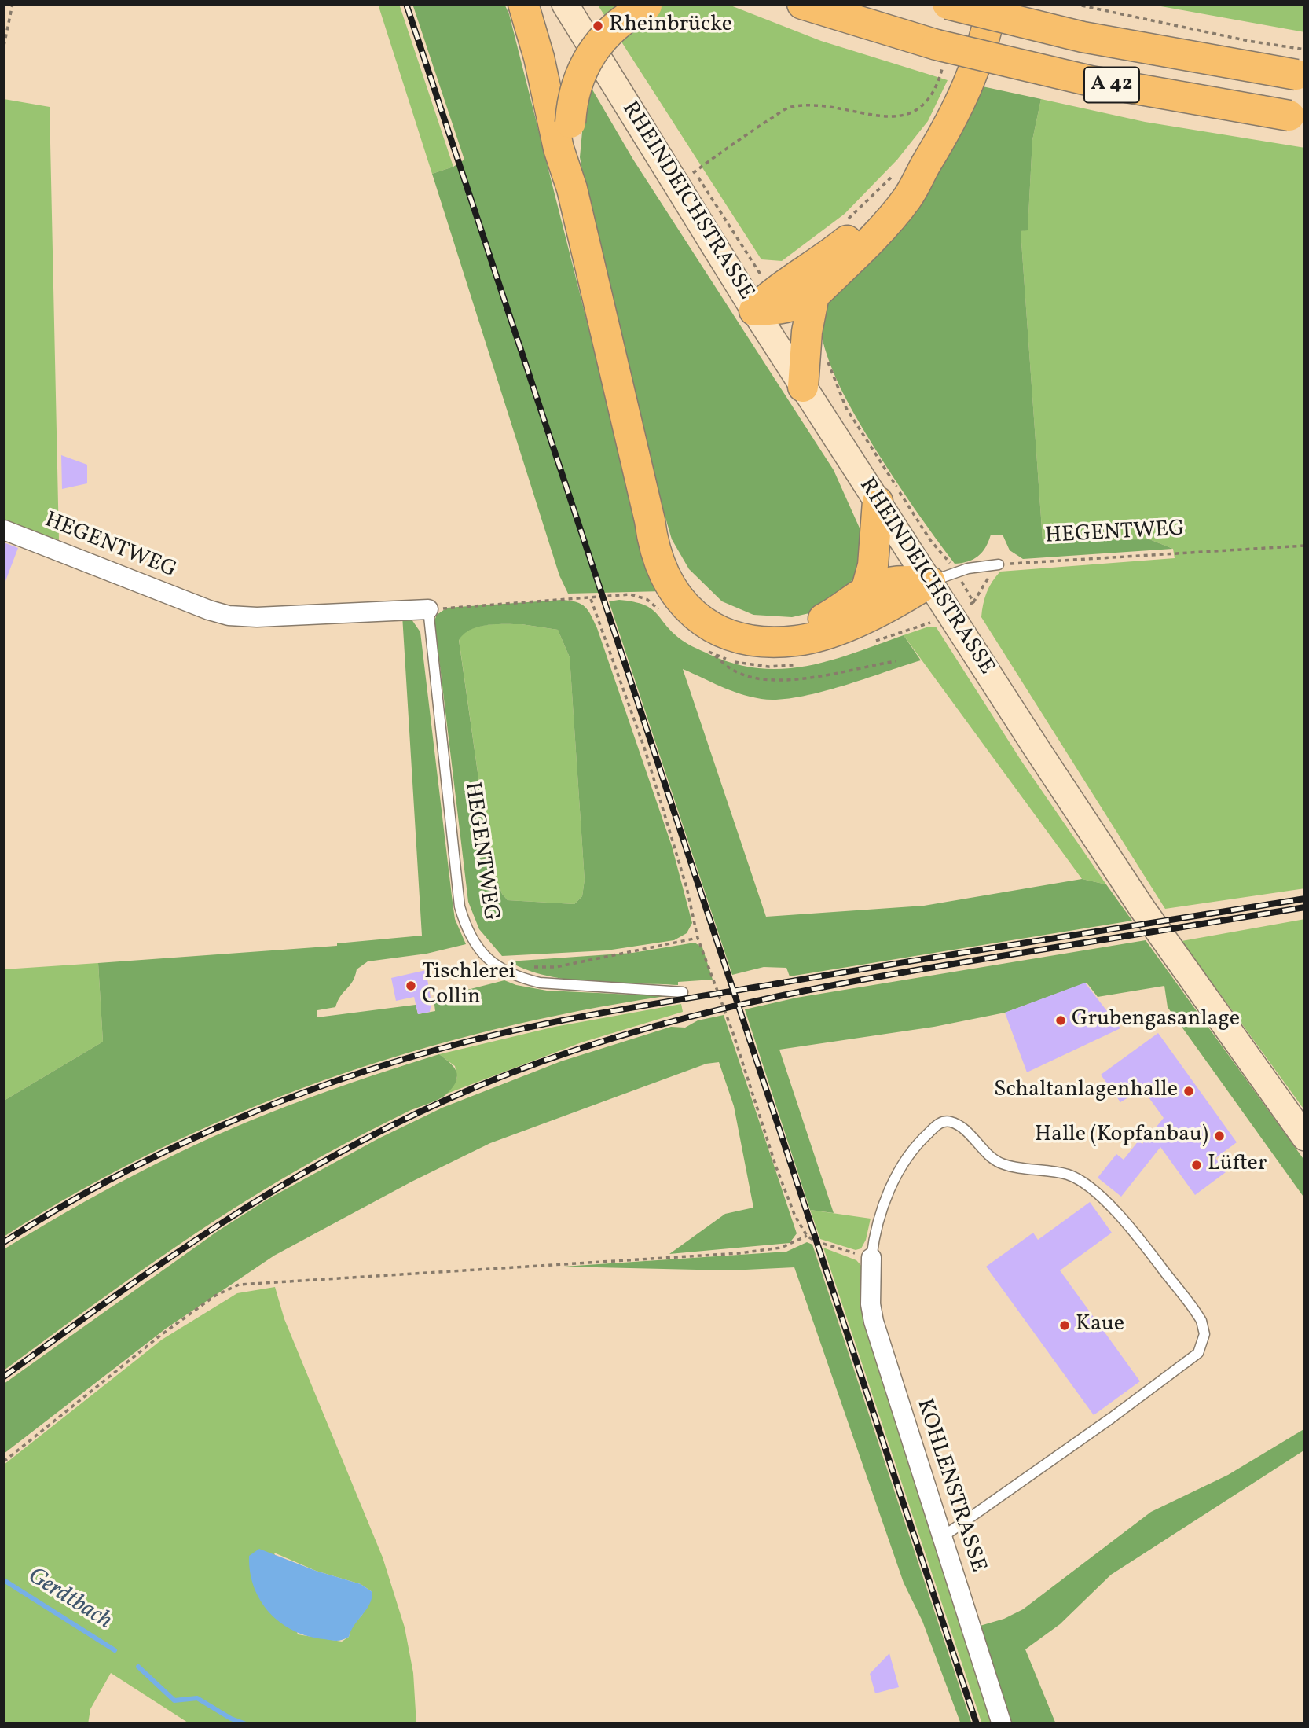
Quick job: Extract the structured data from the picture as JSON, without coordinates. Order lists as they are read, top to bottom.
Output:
{
  "streets": {
    "highway": ["A 42"],
    "main road": ["RHEINDEICHSTRASSE"],
    "street": ["HEGENTWEG", "KOHLENSTRASSE"]
  },
  "water": ["Gerdtbach"],
  "places": [
    "Rheinbrücke",
    "Tischlerei Collin",
    "Grubengasanlage",
    "Schaltanlagenhalle",
    "Halle (Kopfanbau)",
    "Lüfter",
    "Kaue"
  ]
}
